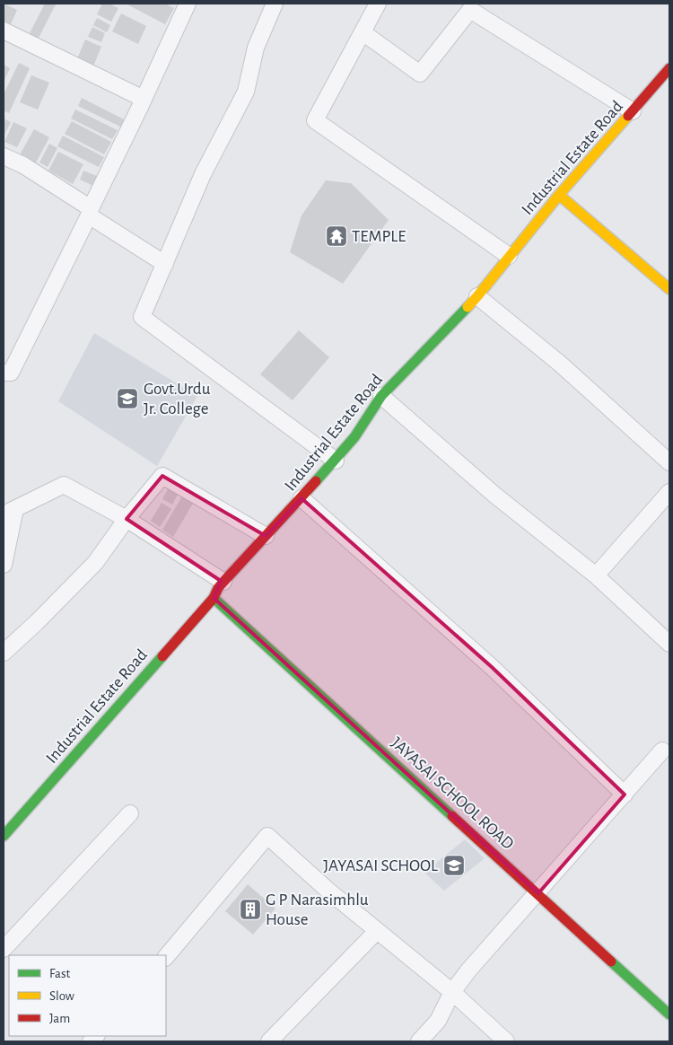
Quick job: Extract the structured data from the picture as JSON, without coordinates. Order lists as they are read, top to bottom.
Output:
{
  "streets": {
    "main road": ["Industrial Estate Road", "JAYASAI SCHOOL ROAD"]
  },
  "crossings": [
    ["Industrial Estate Road", "JAYASAI SCHOOL ROAD"]
  ],
  "places": {
    "temple": ["TEMPLE"],
    "school or university": ["Govt.Urdu Jr. College", "JAYASAI SCHOOL"],
    "building": ["G P Narasimhlu House"]
  },
  "legend": ["Fast", "Slow", "Jam"]
}
